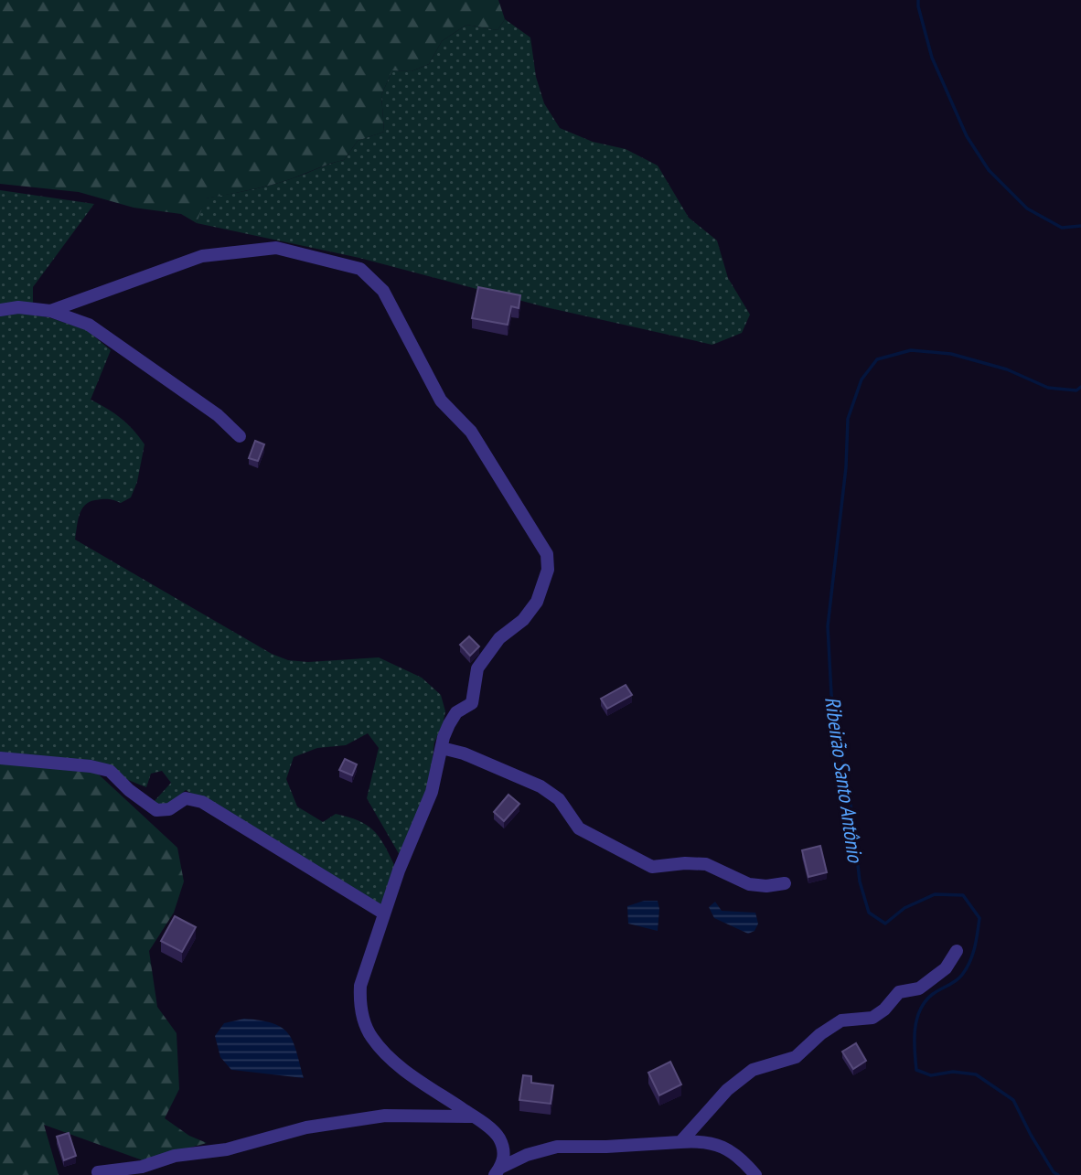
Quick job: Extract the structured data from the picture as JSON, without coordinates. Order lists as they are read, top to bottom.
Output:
{
  "water": ["Ribeirão Santo Antônio"]
}
